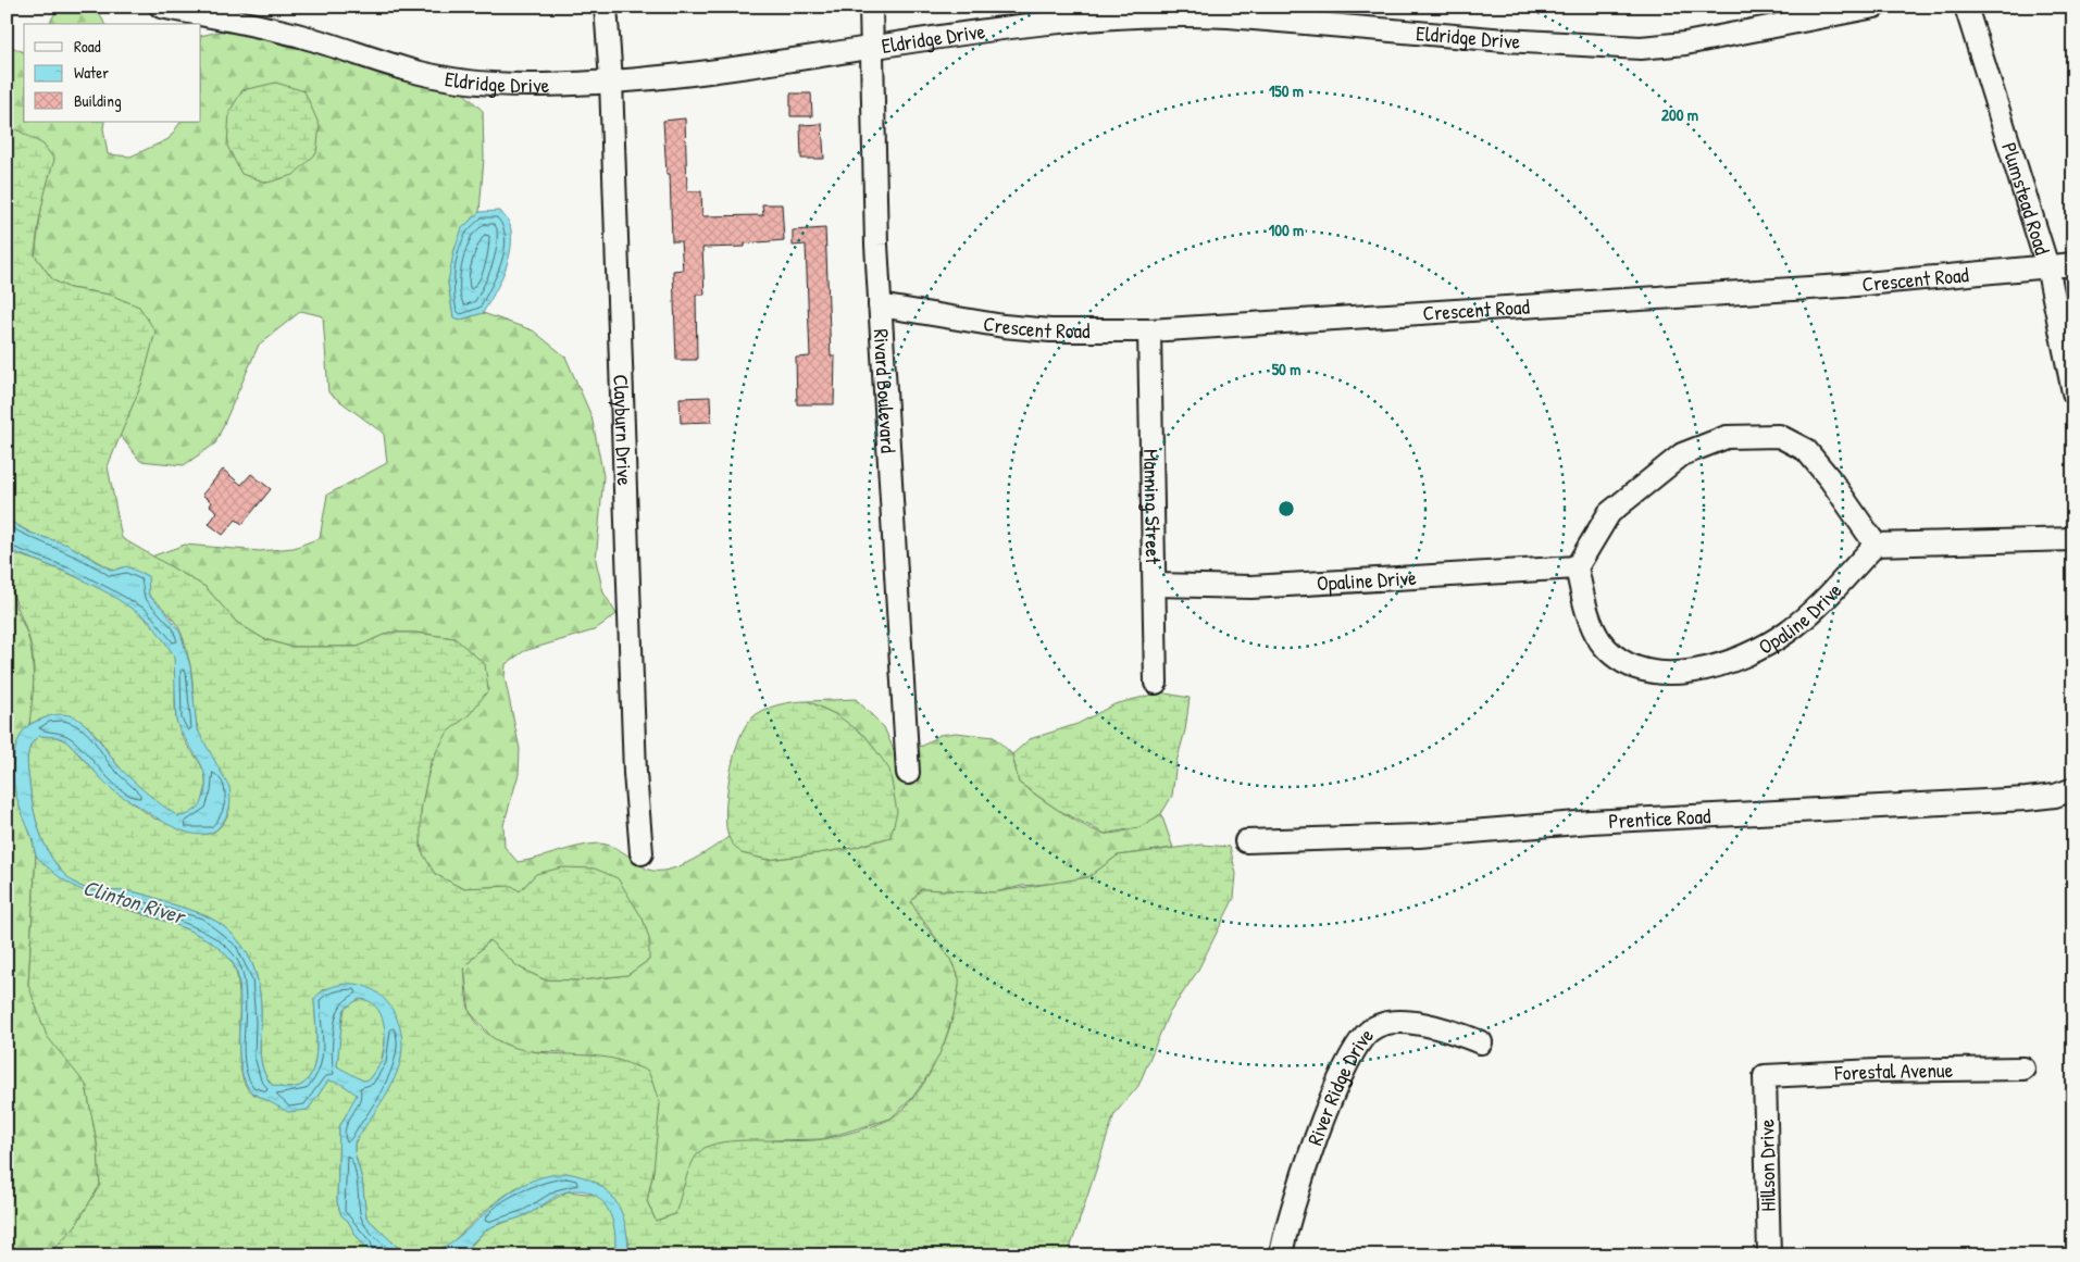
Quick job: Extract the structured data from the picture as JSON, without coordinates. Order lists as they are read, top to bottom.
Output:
{
  "streets": {
    "street": [
      "Eldridge Drive",
      "Plumstead Road",
      "Crescent Road",
      "Rivard Boulevard",
      "Clayburn Drive",
      "Manning Street",
      "Opaline Drive",
      "Prentice Road",
      "Forestal Avenue",
      "River Ridge Drive",
      "Hillson Drive"
    ]
  },
  "crossings": [
    ["Eldridge Drive", "Rivard Boulevard"],
    ["Eldridge Drive", "Clayburn Drive"],
    ["Plumstead Road", "Crescent Road"],
    ["Crescent Road", "Rivard Boulevard"],
    ["Crescent Road", "Manning Street"],
    ["Manning Street", "Opaline Drive"],
    ["Forestal Avenue", "Hillson Drive"]
  ],
  "water": ["Clinton River"],
  "legend": ["Road", "Water", "Building"],
  "rings": [
    "150 m",
    "200 m",
    "100 m",
    "50 m"
  ]
}
